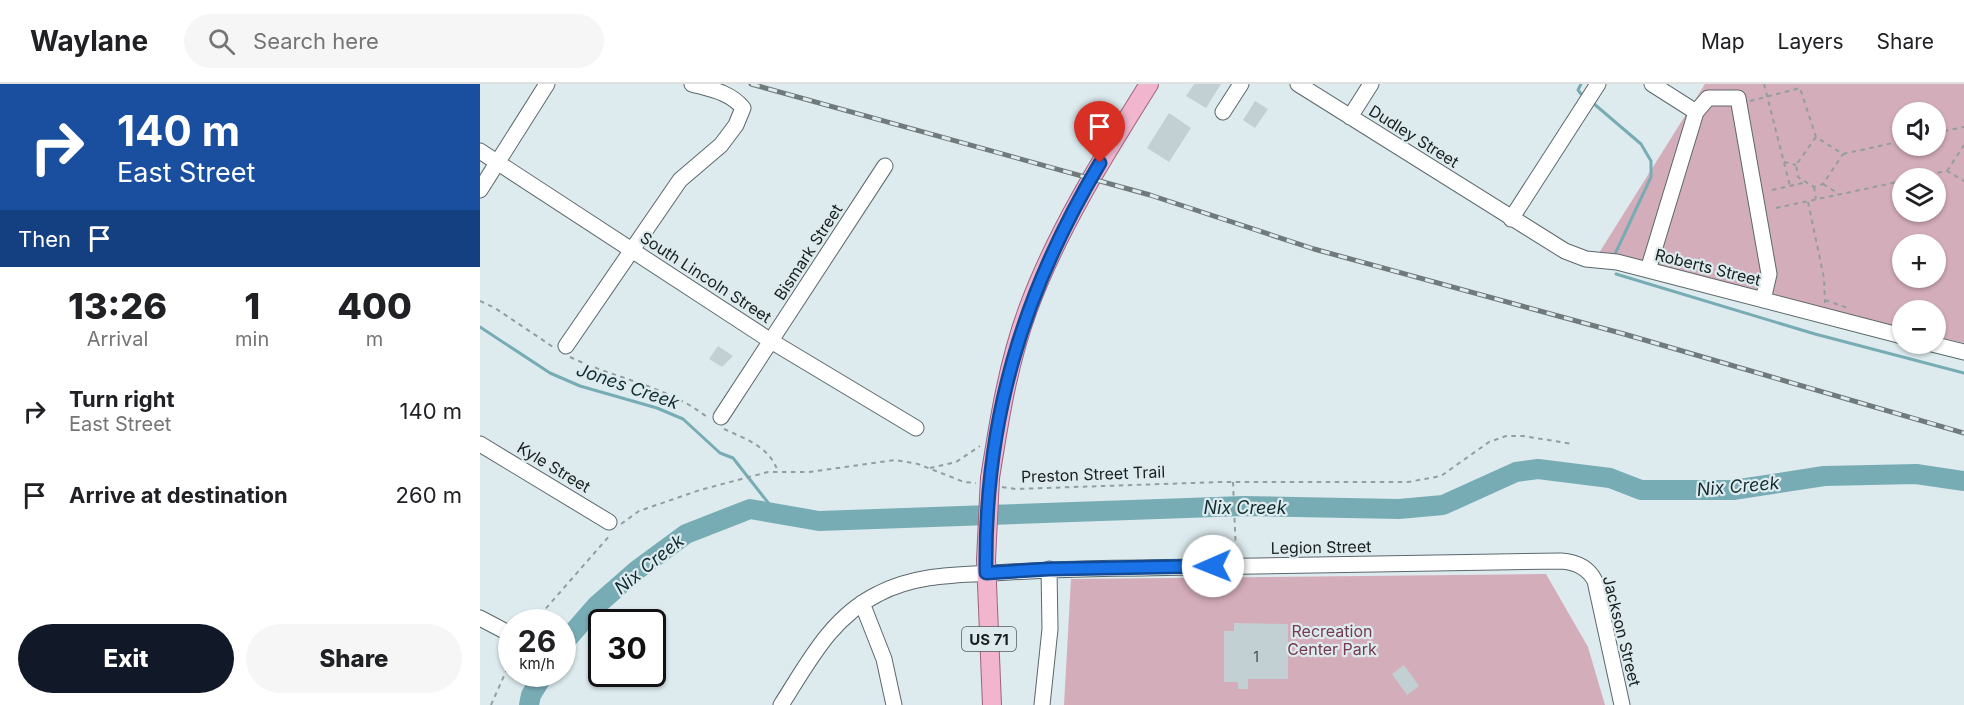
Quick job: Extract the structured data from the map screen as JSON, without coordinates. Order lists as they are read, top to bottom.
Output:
{
  "streets": {
    "main road": ["US 71"],
    "street": [
      "Dudley Street",
      "Bismark Street",
      "Roberts Street",
      "South Lincoln Street",
      "Kyle Street",
      "Legion Street",
      "Jackson Street"
    ],
    "path": ["Preston Street Trail"]
  },
  "crossings": [
    ["Dudley Street", "Roberts Street"],
    ["Bismark Street", "South Lincoln Street"],
    ["Preston Street Trail", "US 71"],
    ["Legion Street", "Jackson Street"],
    ["Legion Street", "US 71"]
  ],
  "water": ["Jones Creek", "Nix Creek"],
  "parks": ["Recreation Center Park"],
  "house_numbers": ["1"],
  "page": {
    "header": "Waylane",
    "search": "Search here",
    "nav": ["Map", "Layers", "Share"],
    "turn": ["140 m", "East Street"],
    "map_buttons": ["+", "−"],
    "then": "Then",
    "eta": [
      "13:26",
      "Arrival",
      "1",
      "min",
      "400",
      "m"
    ],
    "list": [
      {
        "name": "Turn right",
        "note": "East Street",
        "value": "140 m"
      },
      {
        "name": "Arrive at destination",
        "value": "260 m"
      }
    ],
    "speed": "26 km/h",
    "limit": "30",
    "buttons": ["Exit", "Share"]
  }
}
